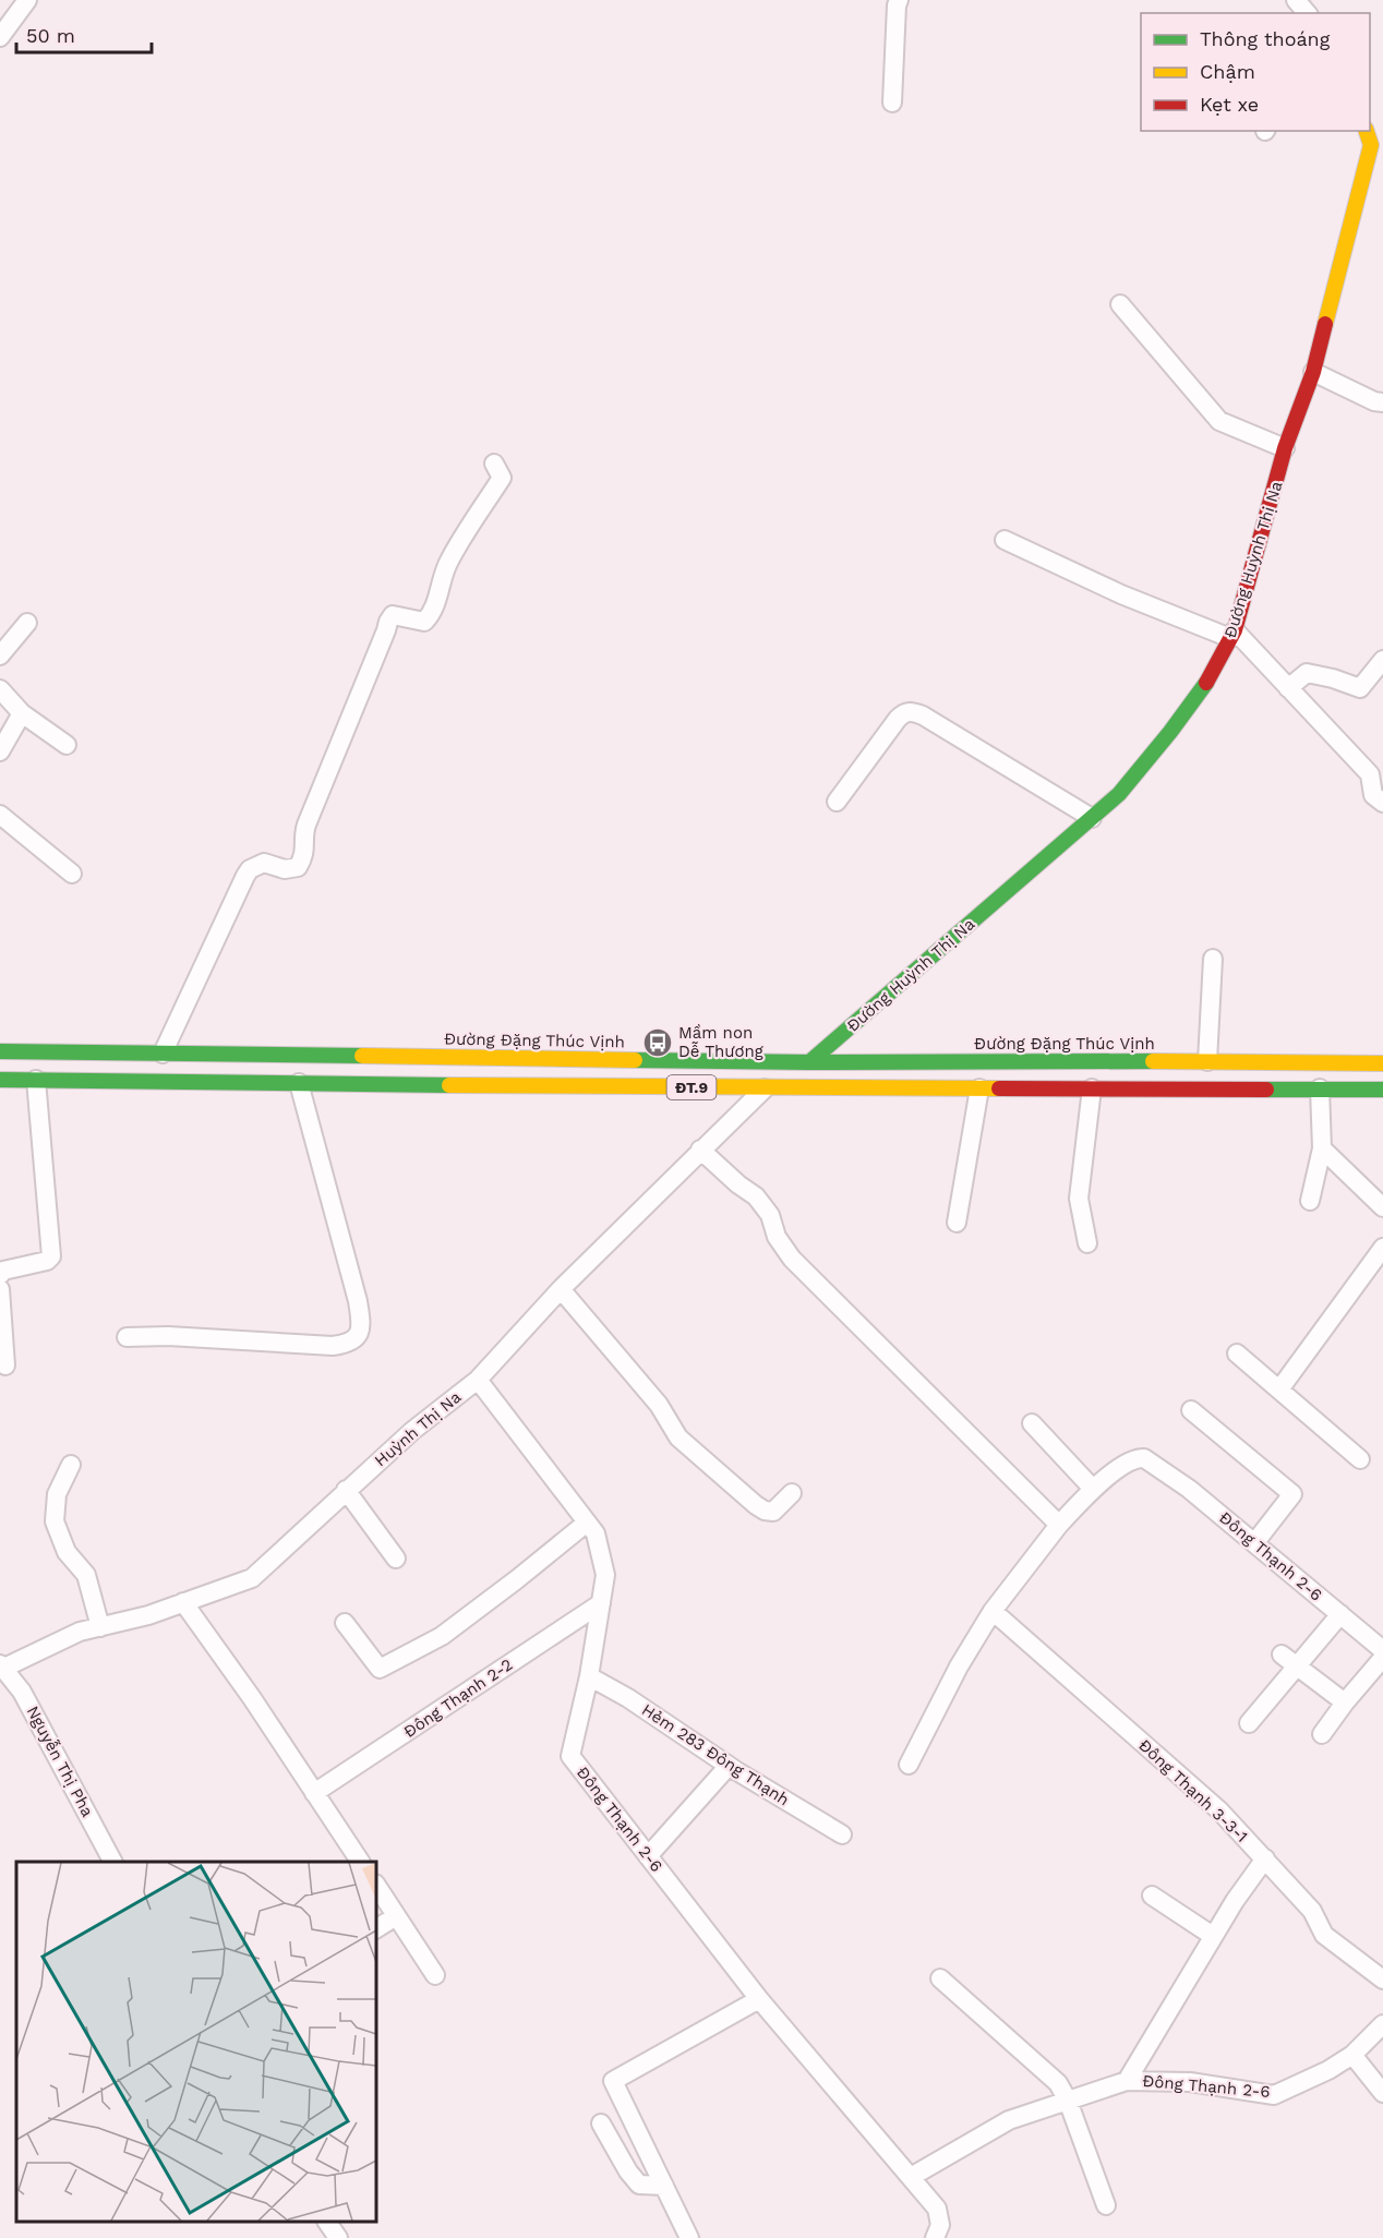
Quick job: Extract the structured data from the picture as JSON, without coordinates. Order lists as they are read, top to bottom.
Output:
{
  "streets": {
    "main road": ["Đường Huỳnh Thị Na", "Đường Đặng Thúc Vịnh", "ĐT.9"],
    "street": [
      "Huỳnh Thị Na",
      "Đông Thạnh 2-6",
      "Đông Thạnh 2-2",
      "Hẻm 283 Đông Thạnh",
      "Nguyễn Thị Pha",
      "Đông Thạnh 3-3-1"
    ]
  },
  "crossings": [
    ["Đường Huỳnh Thị Na", "Đường Đặng Thúc Vịnh"],
    ["ĐT.9", "Huỳnh Thị Na"],
    ["Huỳnh Thị Na", "Đông Thạnh 2-6"],
    ["Huỳnh Thị Na", "Nguyễn Thị Pha"],
    ["Đông Thạnh 2-6", "Đông Thạnh 2-2"],
    ["Đông Thạnh 2-6", "Hẻm 283 Đông Thạnh"]
  ],
  "places": {
    "bus stop": ["Mầm non Dễ Thương"]
  },
  "legend": ["Thông thoáng", "Chậm", "Kẹt xe"],
  "scale_bar": "50 m"
}
